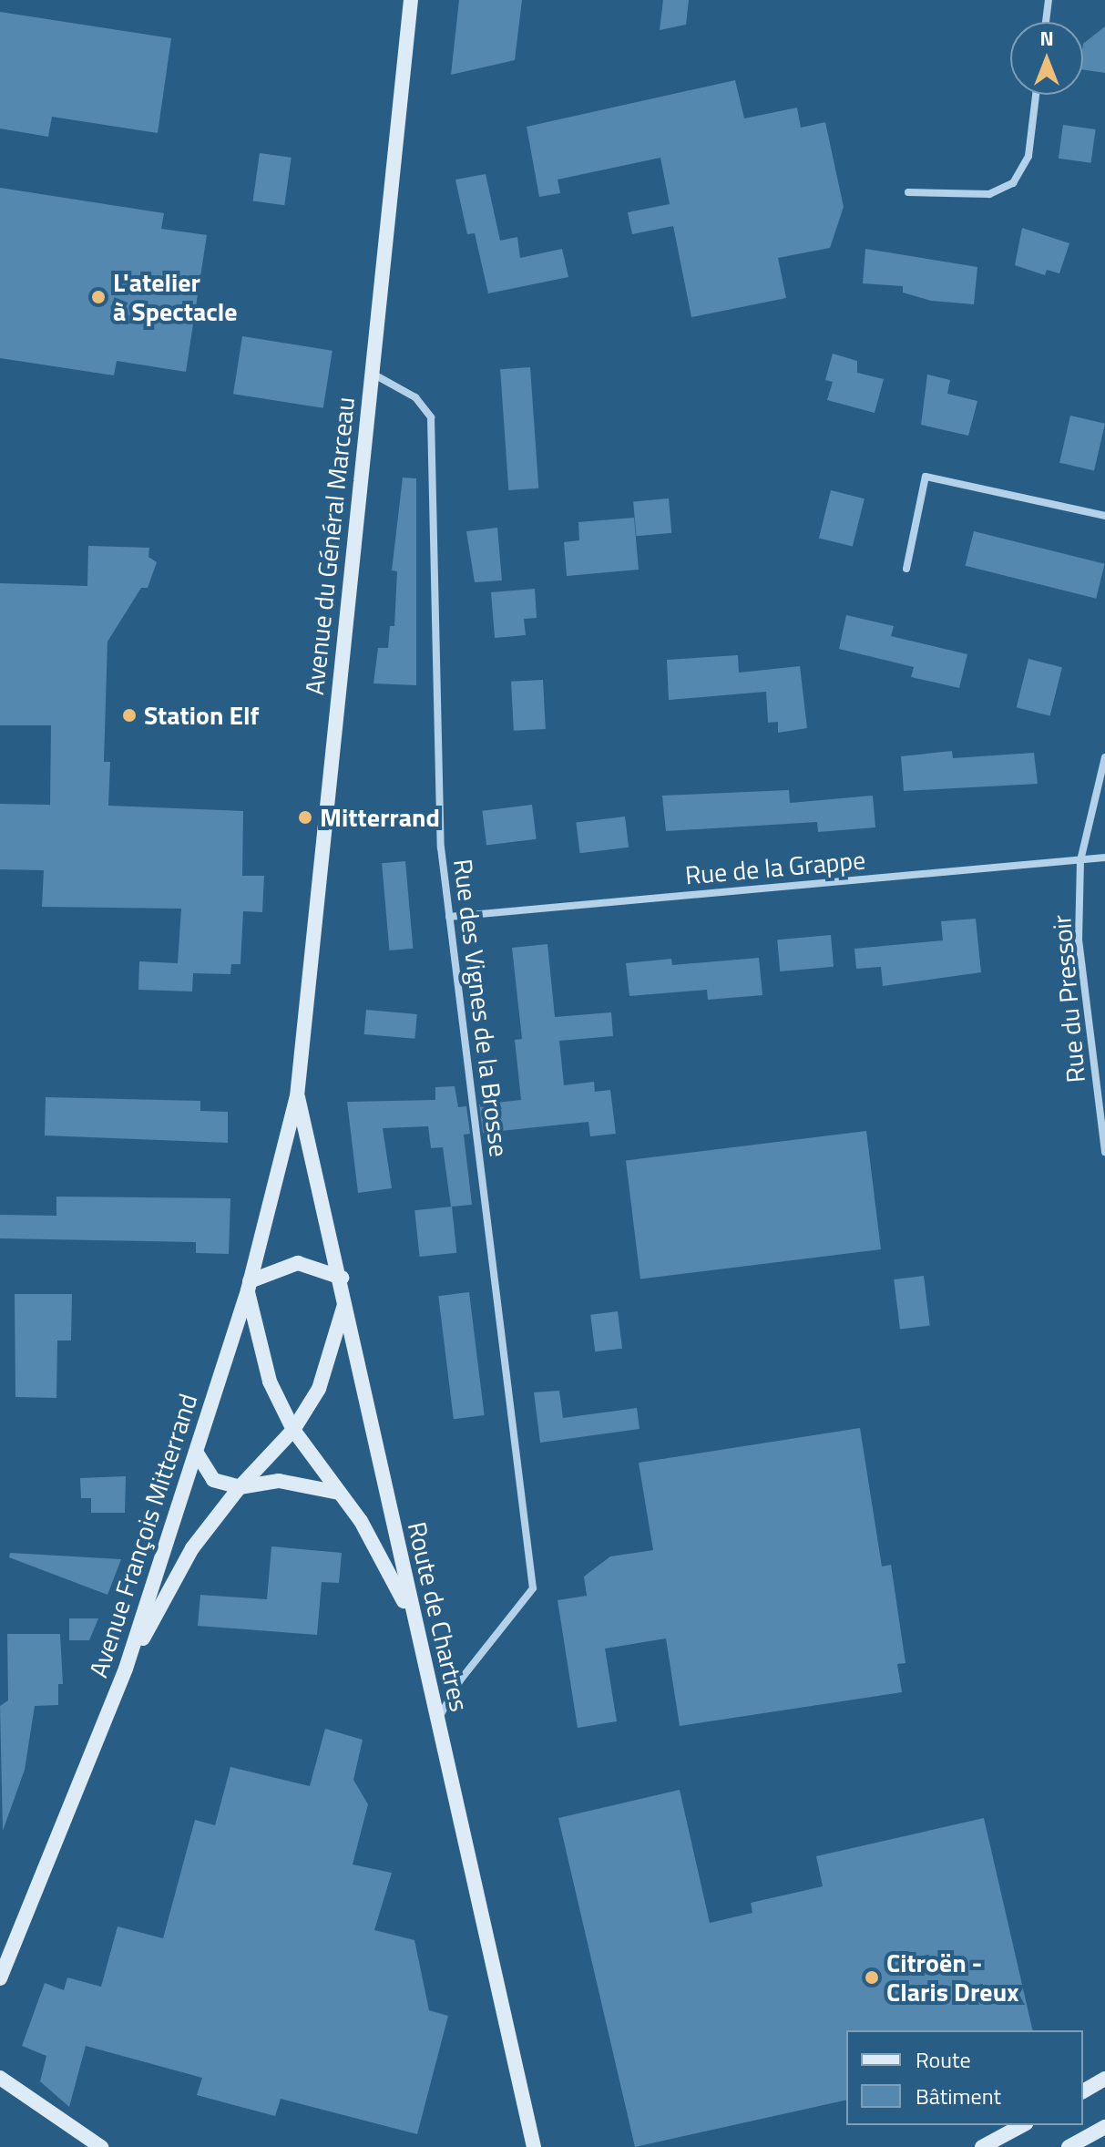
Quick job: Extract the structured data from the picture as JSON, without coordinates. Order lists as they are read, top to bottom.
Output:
{
  "streets": {
    "main road": ["Avenue du Général Marceau", "Avenue François Mitterrand", "Route de Chartres"],
    "street": ["Rue de la Grappe", "Rue du Pressoir", "Rue des Vignes de la Brosse"]
  },
  "crossings": [
    ["Avenue du Général Marceau", "Rue des Vignes de la Brosse"],
    ["Avenue du Général Marceau", "Avenue François Mitterrand"],
    ["Avenue du Général Marceau", "Route de Chartres"],
    ["Rue de la Grappe", "Rue du Pressoir"],
    ["Rue de la Grappe", "Rue des Vignes de la Brosse"],
    ["Rue des Vignes de la Brosse", "Route de Chartres"],
    ["Avenue François Mitterrand", "Route de Chartres"]
  ],
  "places": [
    "L'atelier à Spectacle",
    "Station Elf",
    "Mitterrand",
    "Citroën - Claris Dreux"
  ],
  "legend": ["Route", "Bâtiment"],
  "north": "top"
}
